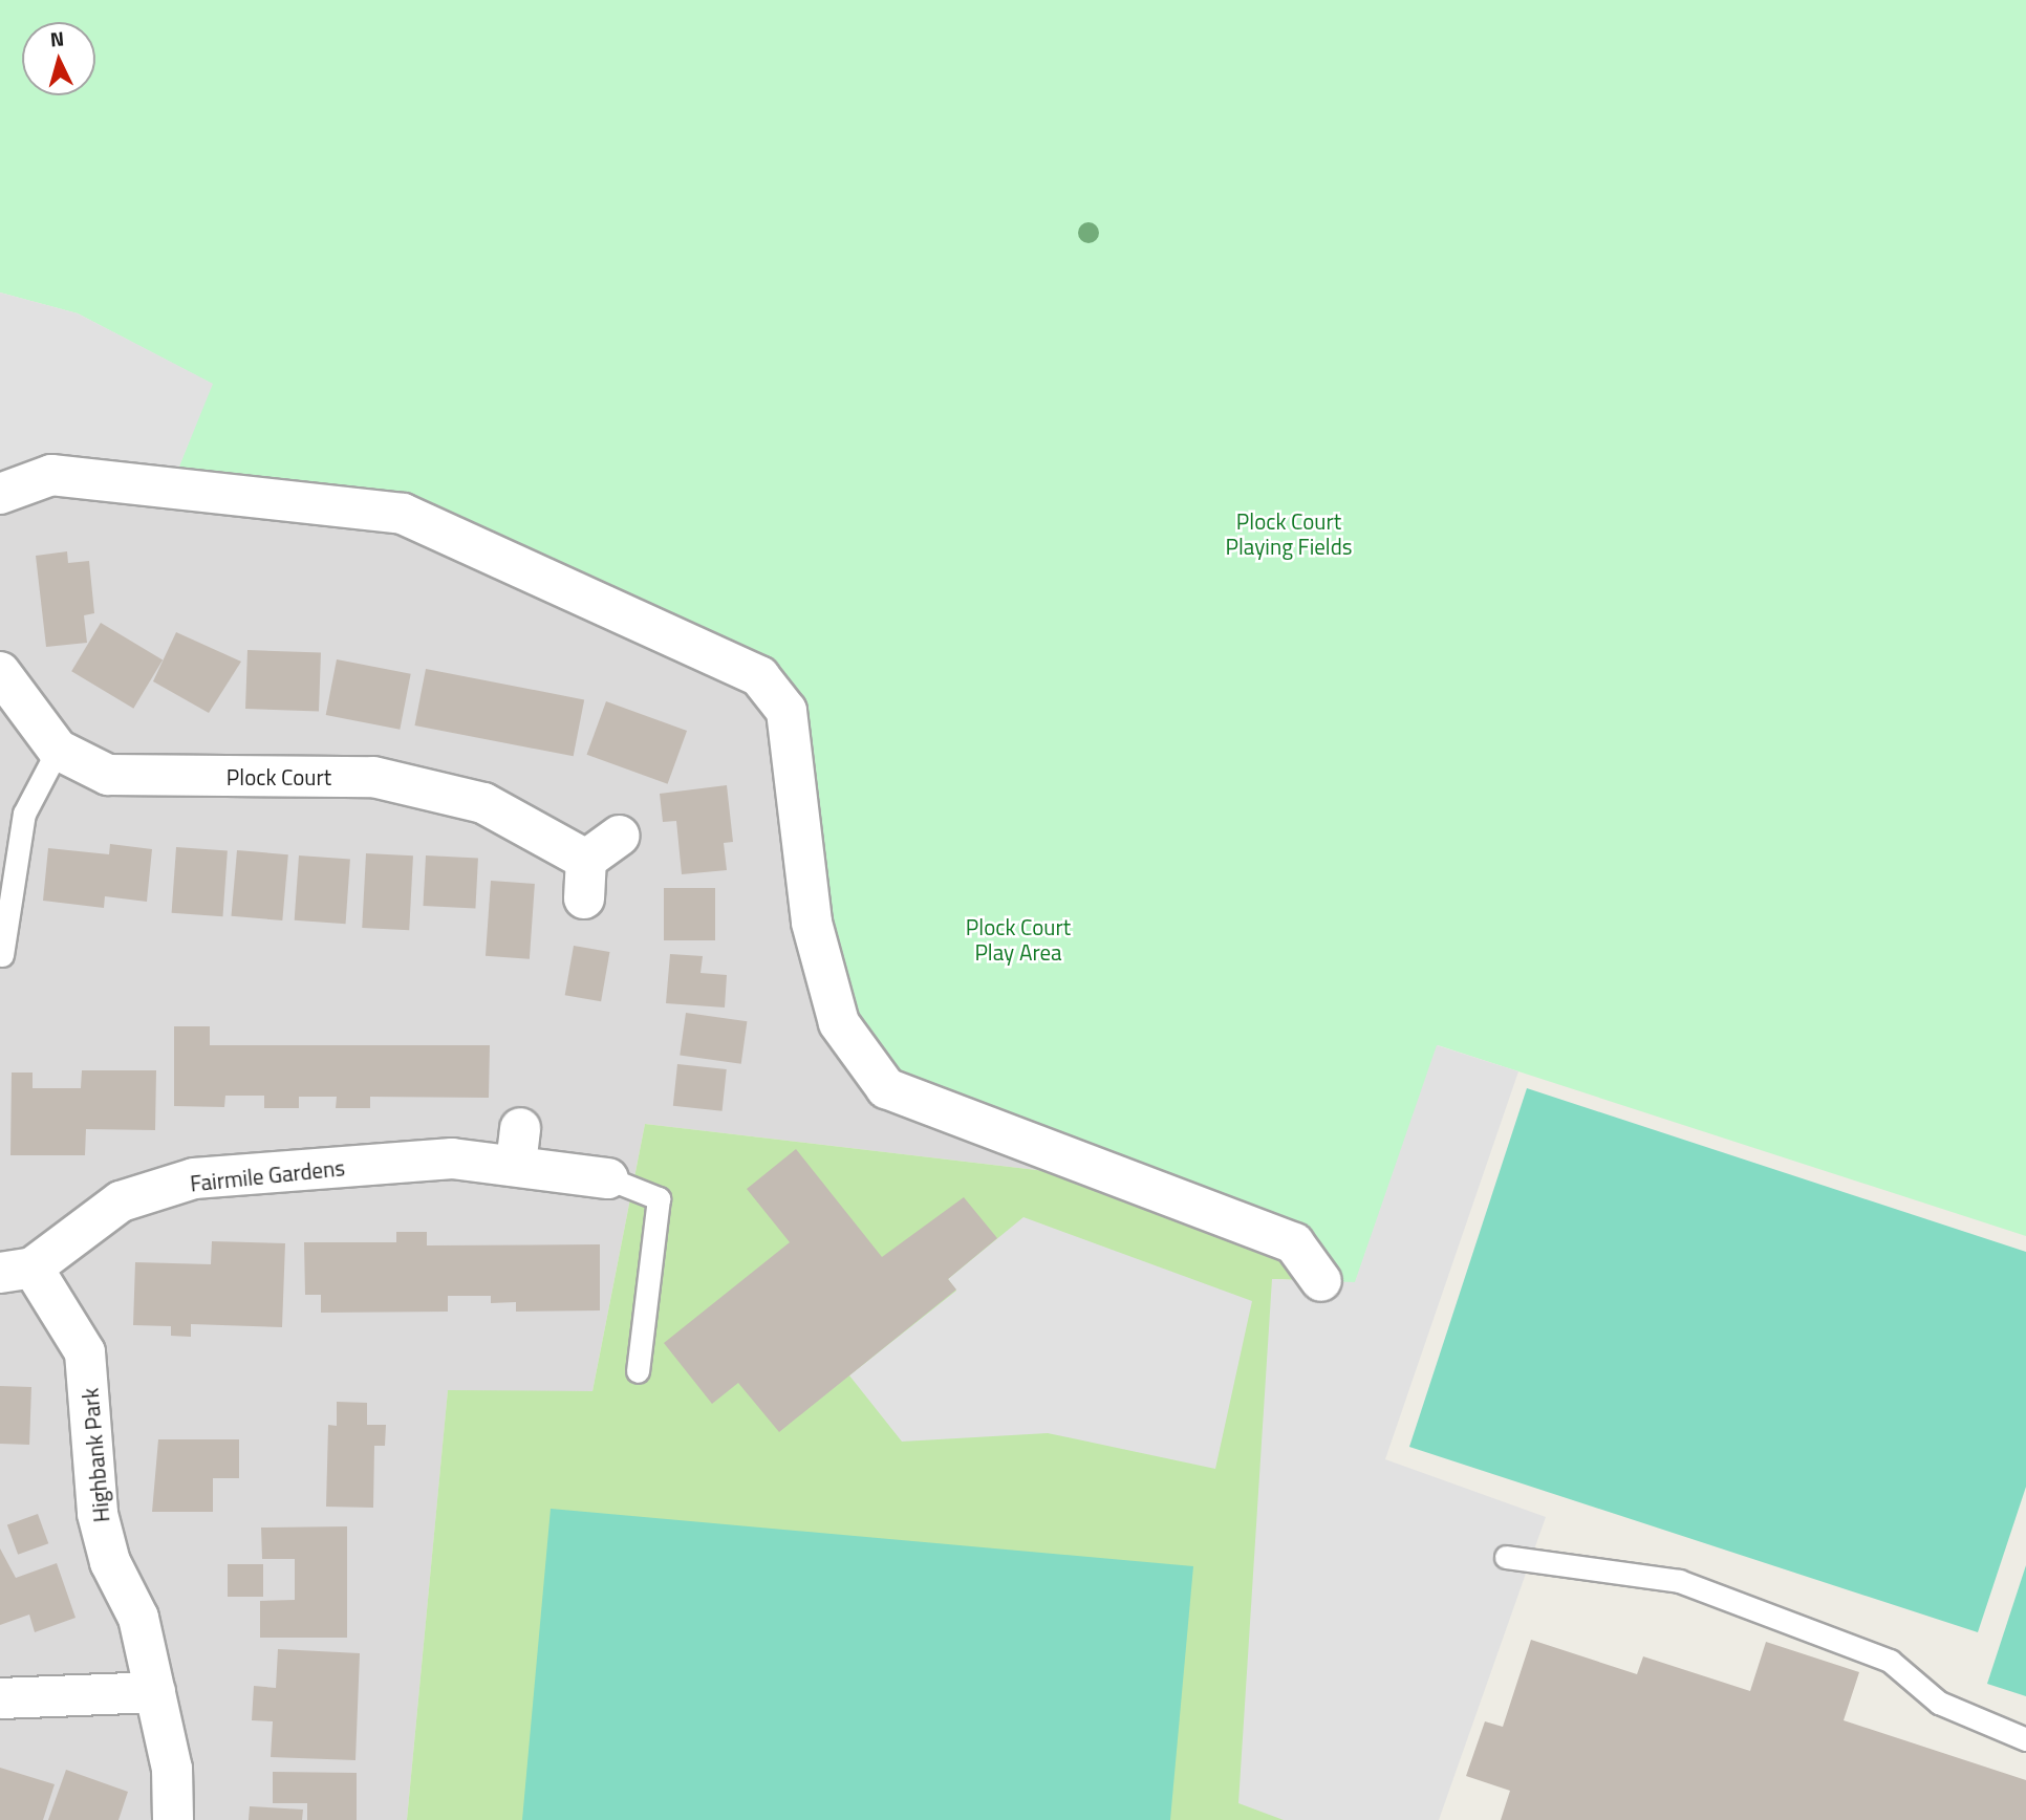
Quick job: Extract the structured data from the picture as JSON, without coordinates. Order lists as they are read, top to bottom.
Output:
{
  "streets": {
    "street": ["Plock Court", "Fairmile Gardens", "Highbank Park"]
  },
  "crossings": [
    ["Fairmile Gardens", "Highbank Park"]
  ],
  "parks": ["Plock Court Playing Fields", "Plock Court Play Area"],
  "north": "top"
}
